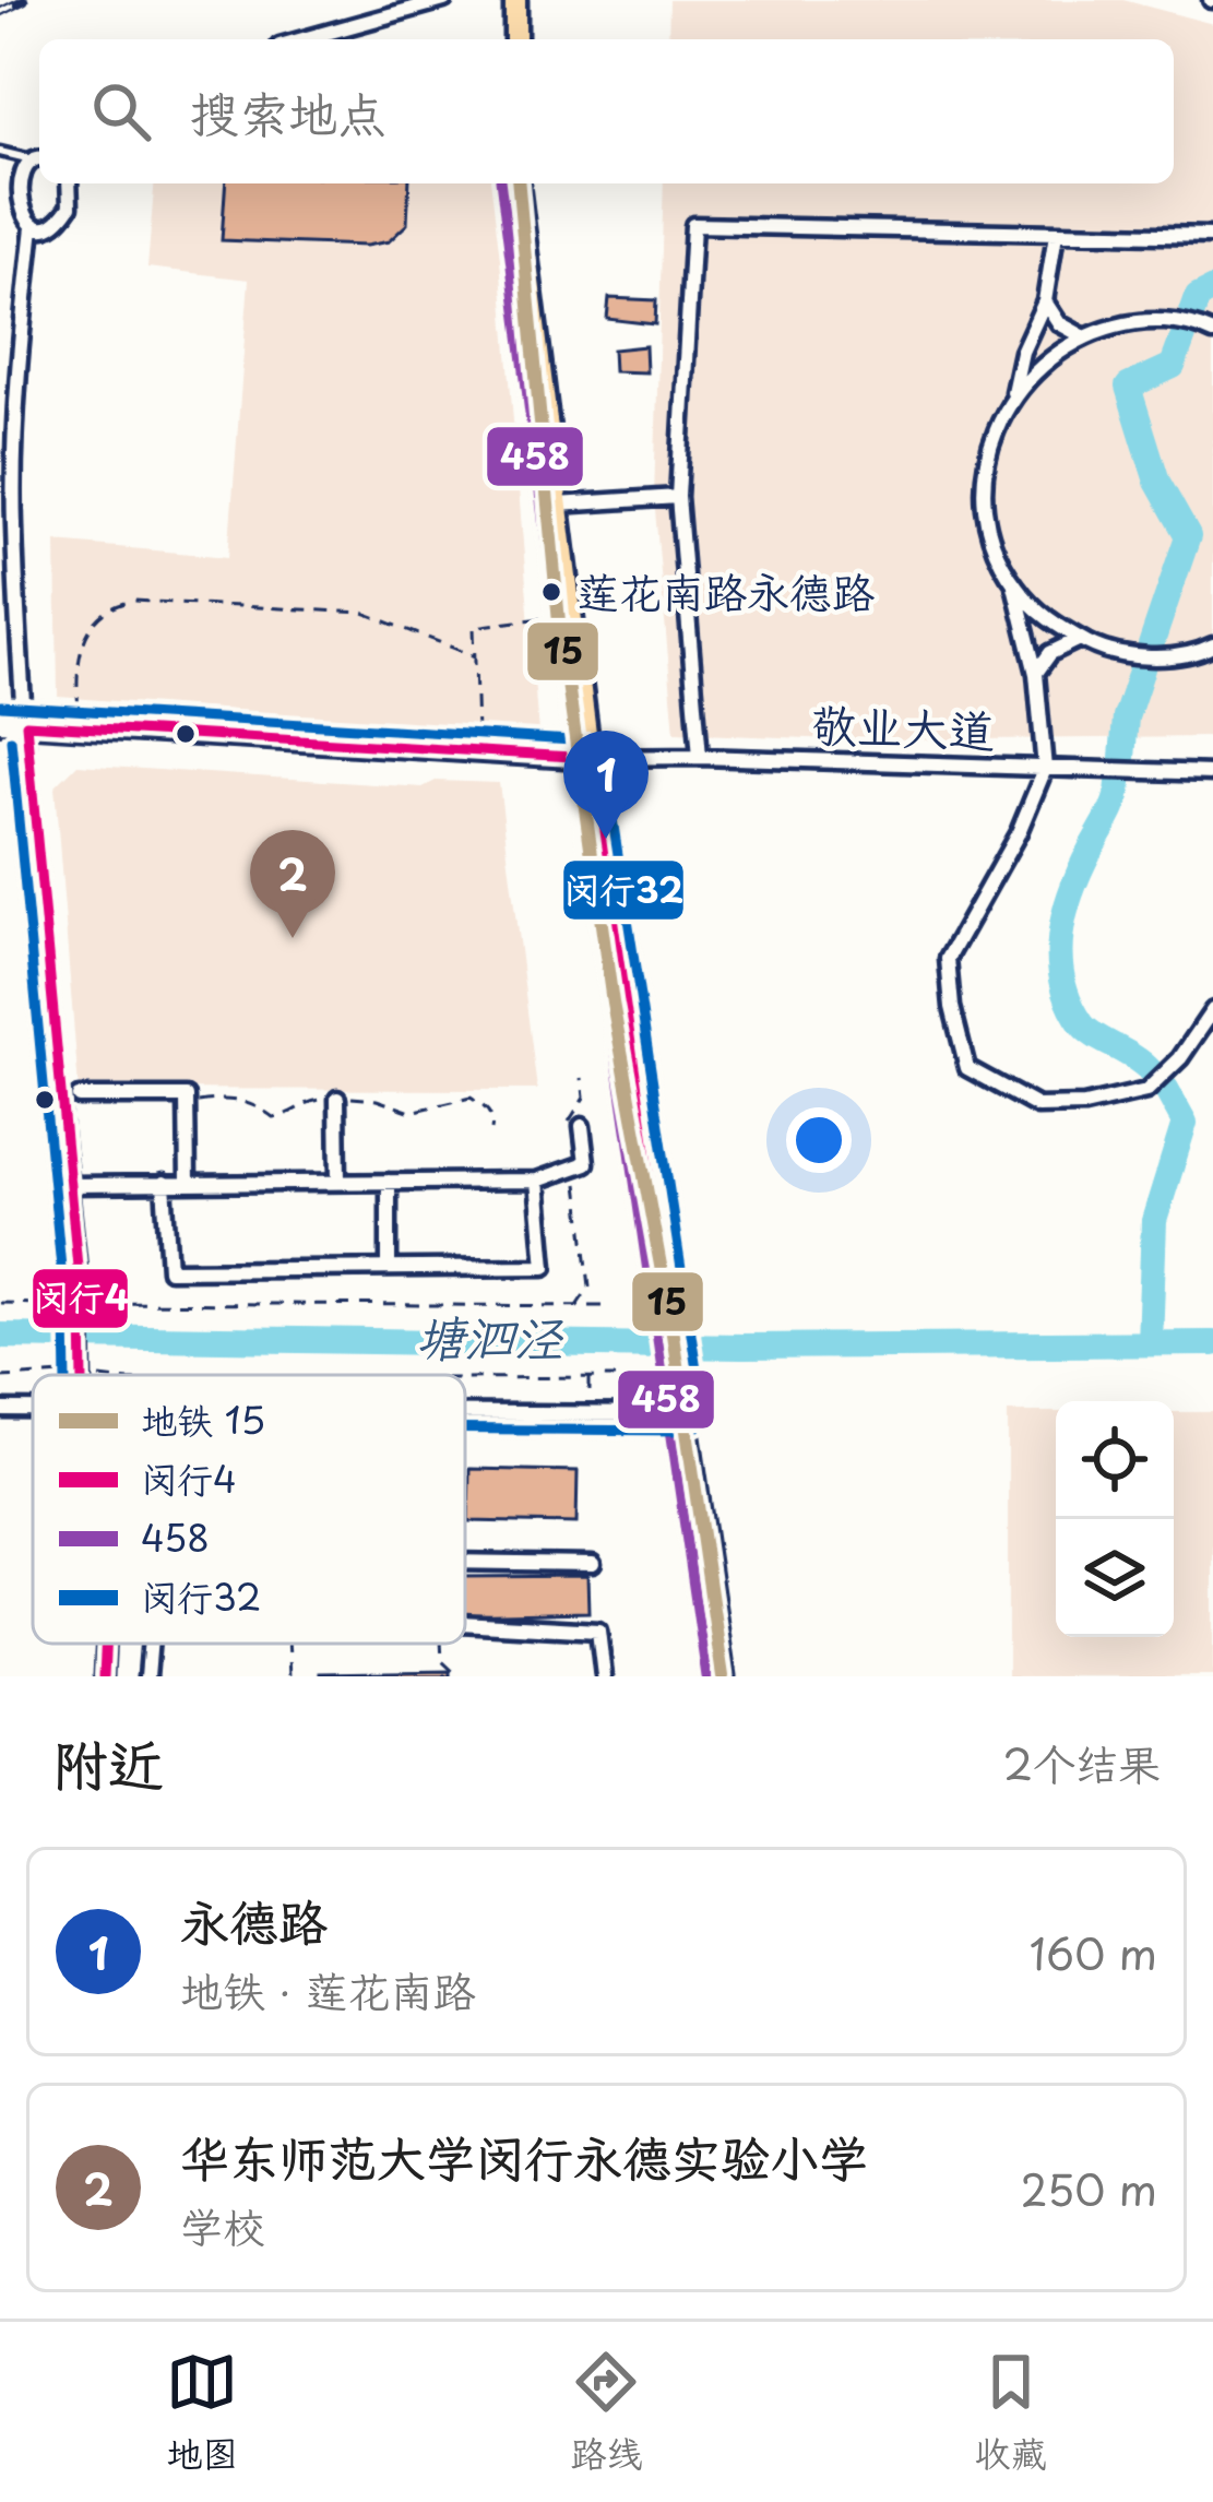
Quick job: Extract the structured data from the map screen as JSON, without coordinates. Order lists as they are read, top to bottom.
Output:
{
  "streets": {
    "street": ["敬业大道"]
  },
  "water": ["塘泗泾"],
  "places": ["莲花南路永德路"],
  "lines": [
    "metro line 15",
    "transit line 458",
    "transit line 闵行32",
    "transit line 闵行4"
  ],
  "legend": [
    "地铁 15",
    "闵行4",
    "458",
    "闵行32"
  ],
  "page": {
    "search": "搜索地点",
    "pins": ["1", "2"],
    "heading": ["附近", "2个结果"],
    "list": [
      {
        "mark": "1",
        "name": "永德路",
        "note": "地铁 · 莲花南路",
        "value": "160 m"
      },
      {
        "mark": "2",
        "name": "华东师范大学闵行永德实验小学",
        "note": "学校",
        "value": "250 m"
      }
    ],
    "nav": ["地图", "路线", "收藏"]
  }
}
